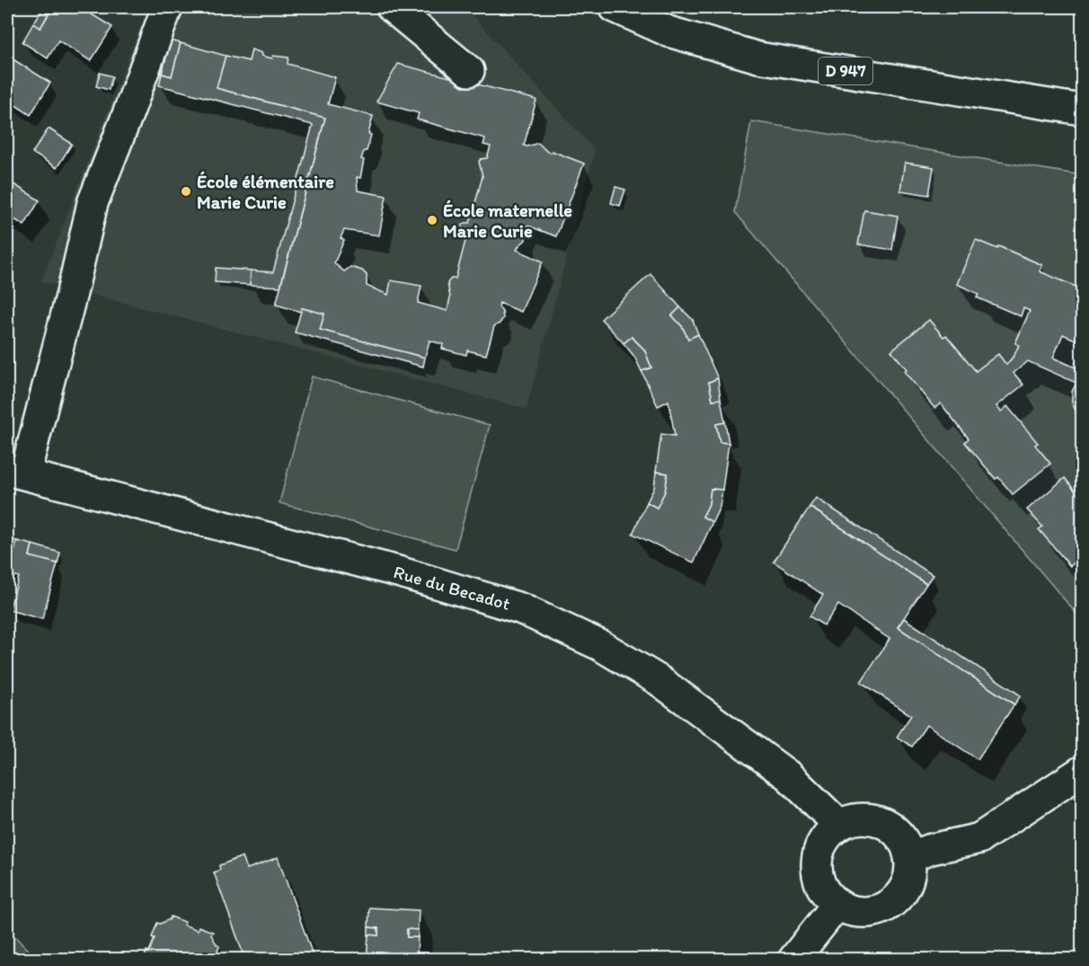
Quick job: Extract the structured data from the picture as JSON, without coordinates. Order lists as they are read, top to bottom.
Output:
{
  "streets": {
    "street": ["D 947", "Rue du Becadot"]
  },
  "places": ["École élémentaire Marie Curie", "École maternelle Marie Curie"]
}
